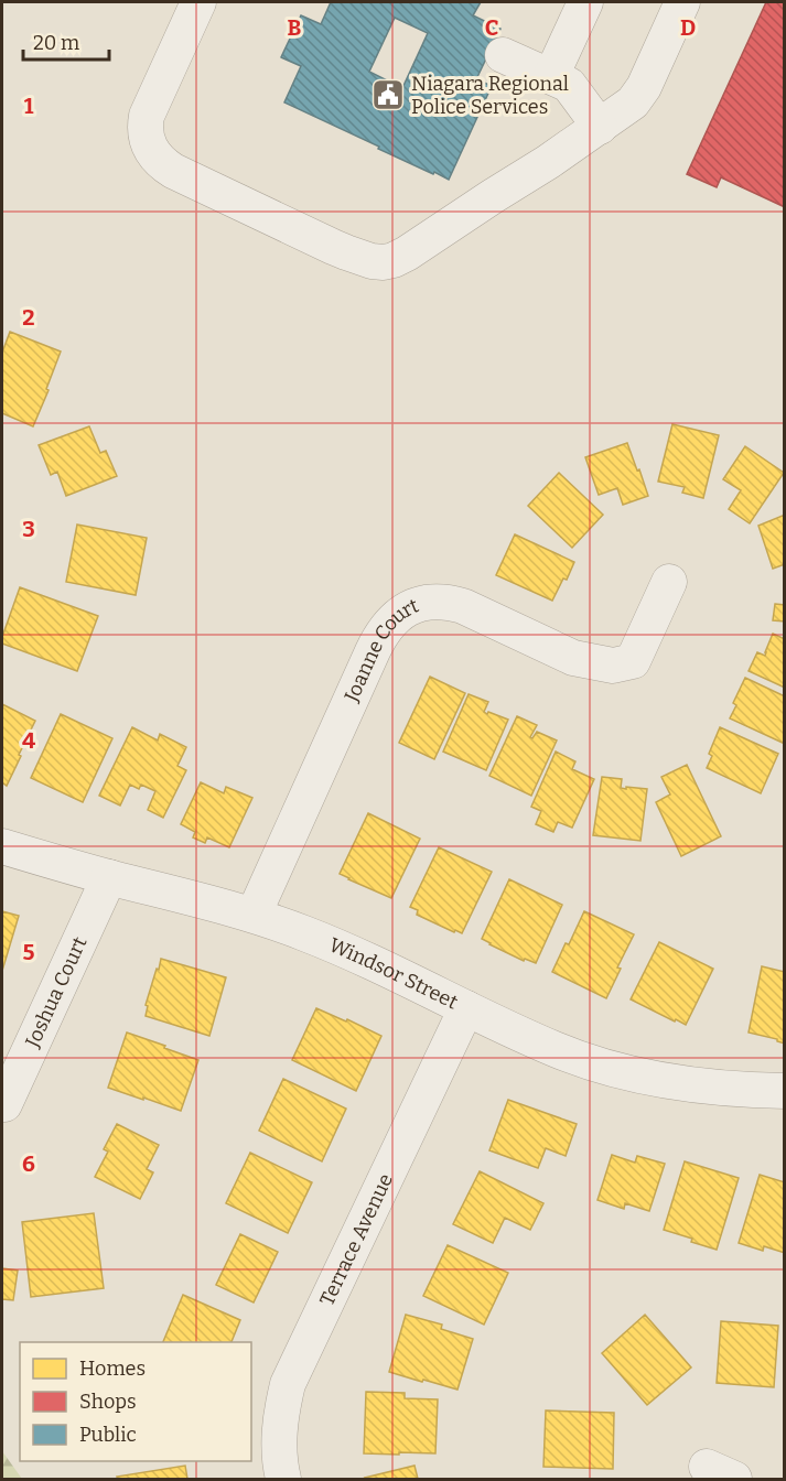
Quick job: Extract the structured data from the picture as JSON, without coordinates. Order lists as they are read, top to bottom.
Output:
{
  "streets": {
    "street": [
      "Joanne Court",
      "Windsor Street",
      "Joshua Court",
      "Terrace Avenue"
    ]
  },
  "crossings": [
    ["Joanne Court", "Windsor Street"],
    ["Windsor Street", "Joshua Court"],
    ["Windsor Street", "Terrace Avenue"]
  ],
  "places": {
    "public building": ["Niagara Regional Police Services"]
  },
  "legend": ["Homes", "Shops", "Public"],
  "scale_bar": "20 m",
  "grid": {
    "columns": ["B", "C", "D"],
    "rows": [
      "1",
      "2",
      "3",
      "4",
      "5",
      "6"
    ]
  }
}
